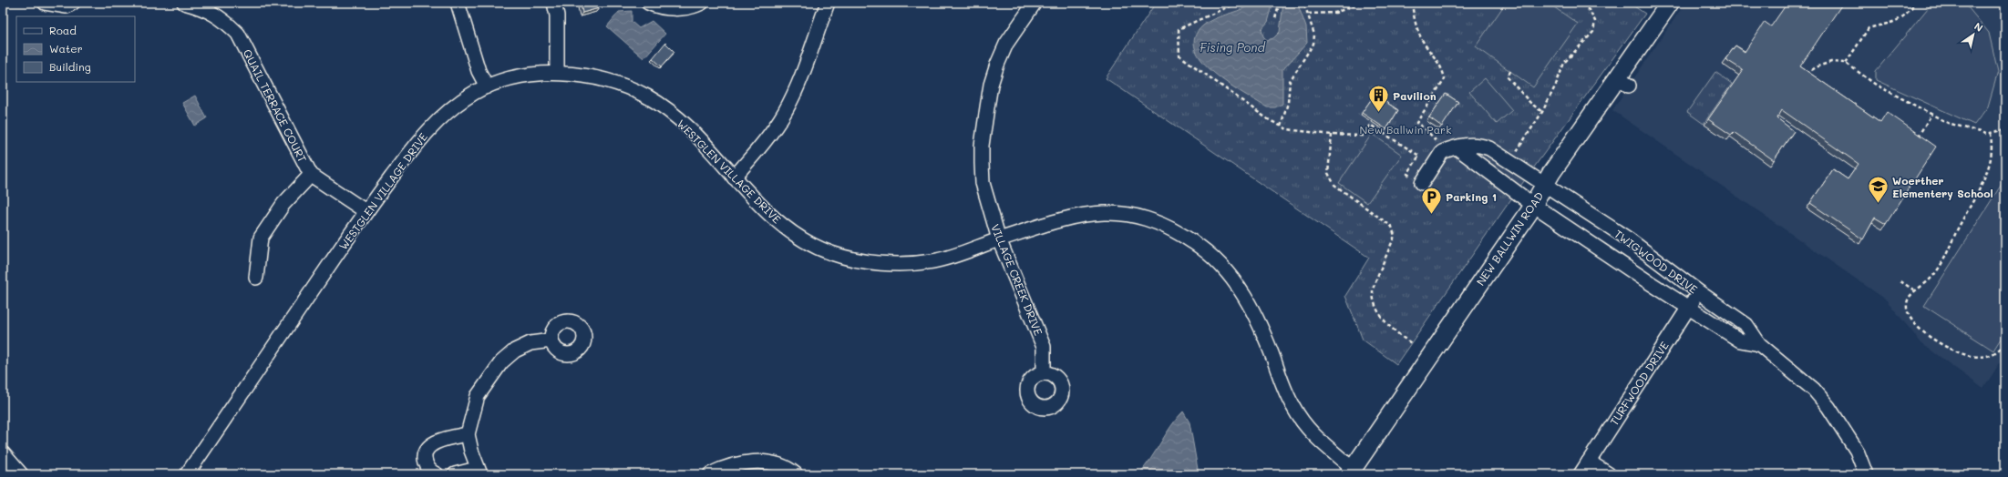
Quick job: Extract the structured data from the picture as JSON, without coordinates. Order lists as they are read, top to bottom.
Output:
{
  "streets": {
    "main road": ["NEW BALLWIN ROAD"],
    "street": [
      "QUAIL TERRACE COURT",
      "WESTGLEN VILLAGE DRIVE",
      "TWIGWOOD DRIVE",
      "VILLAGE CREEK DRIVE",
      "TURFWOOD DRIVE"
    ]
  },
  "crossings": [
    ["QUAIL TERRACE COURT", "WESTGLEN VILLAGE DRIVE"],
    ["WESTGLEN VILLAGE DRIVE", "NEW BALLWIN ROAD"],
    ["WESTGLEN VILLAGE DRIVE", "VILLAGE CREEK DRIVE"],
    ["NEW BALLWIN ROAD", "TWIGWOOD DRIVE"],
    ["TWIGWOOD DRIVE", "TURFWOOD DRIVE"]
  ],
  "water": ["Fising Pond"],
  "parks": ["New Ballwin Park"],
  "places": {
    "building": ["Pavilion"],
    "school or university": ["Woerther Elementery School"],
    "parking": ["Parking 1"]
  },
  "legend": ["Road", "Water", "Building"],
  "north": "top right"
}
